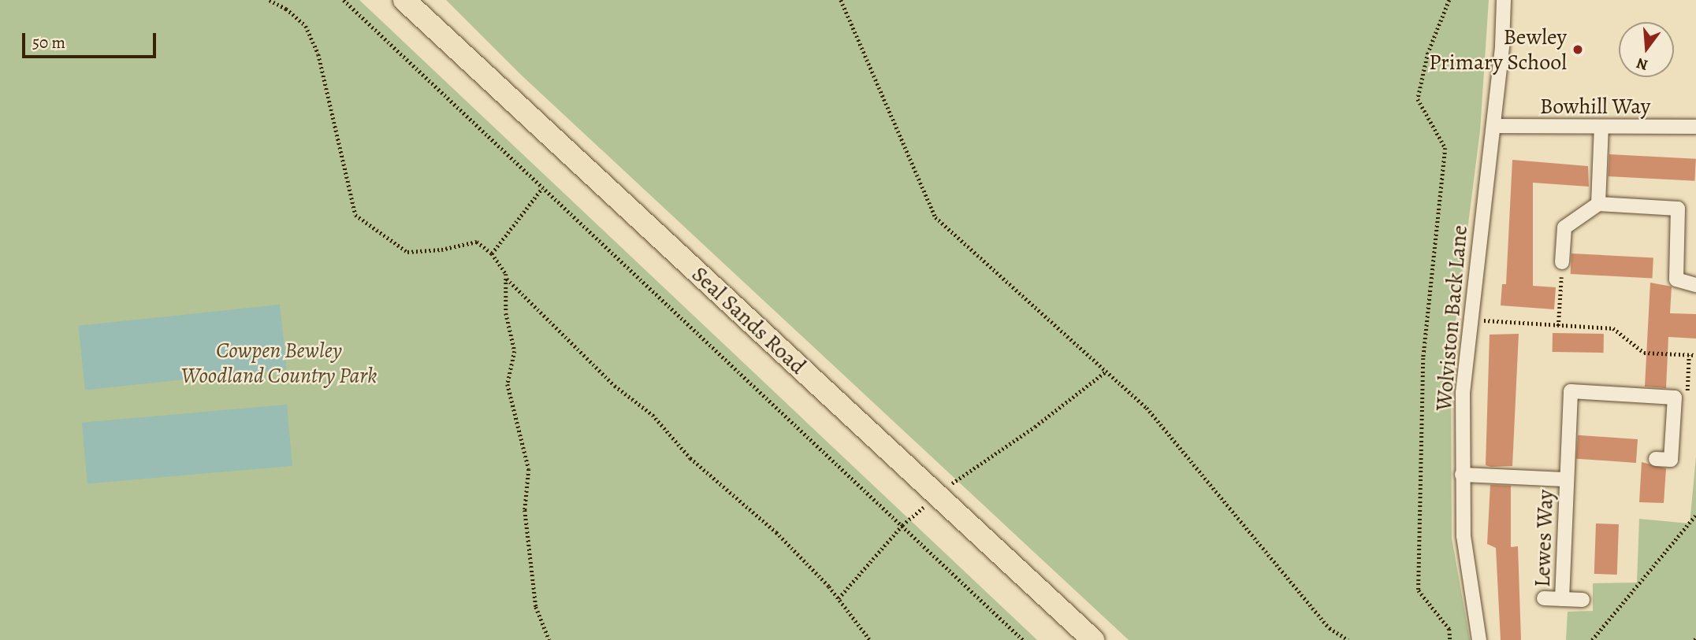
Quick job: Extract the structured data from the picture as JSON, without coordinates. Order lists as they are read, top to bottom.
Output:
{
  "streets": {
    "main road": ["Seal Sands Road"],
    "street": ["Bowhill Way", "Wolviston Back Lane", "Lewes Way"]
  },
  "crossings": [
    ["Bowhill Way", "Wolviston Back Lane"],
    ["Wolviston Back Lane", "Lewes Way"]
  ],
  "parks": ["Cowpen Bewley Woodland Country Park"],
  "places": ["Bewley Primary School"],
  "scale_bar": "50 m",
  "north": "bottom"
}
